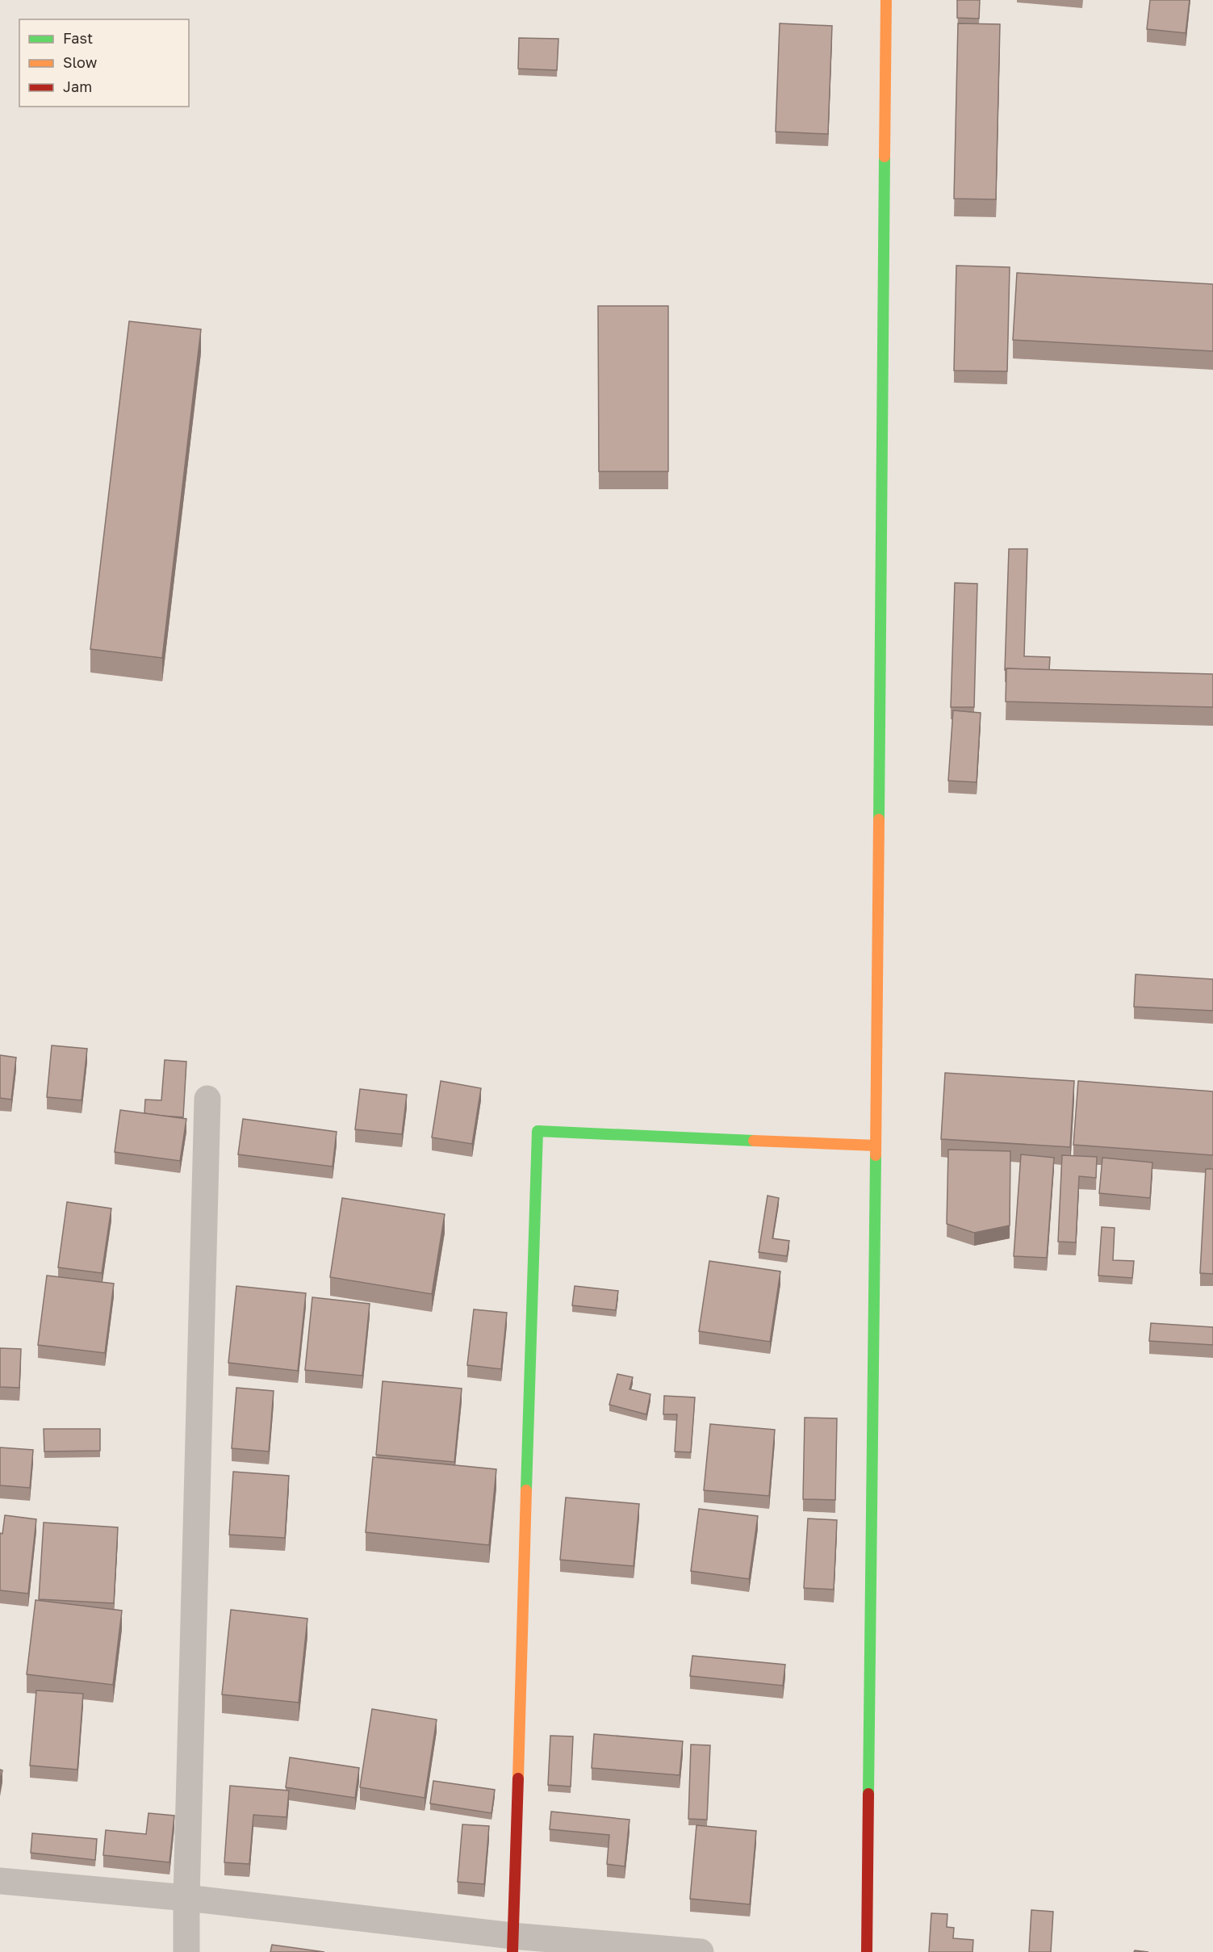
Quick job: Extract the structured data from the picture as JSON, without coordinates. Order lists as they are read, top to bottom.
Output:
{
  "legend": ["Fast", "Slow", "Jam"]
}
